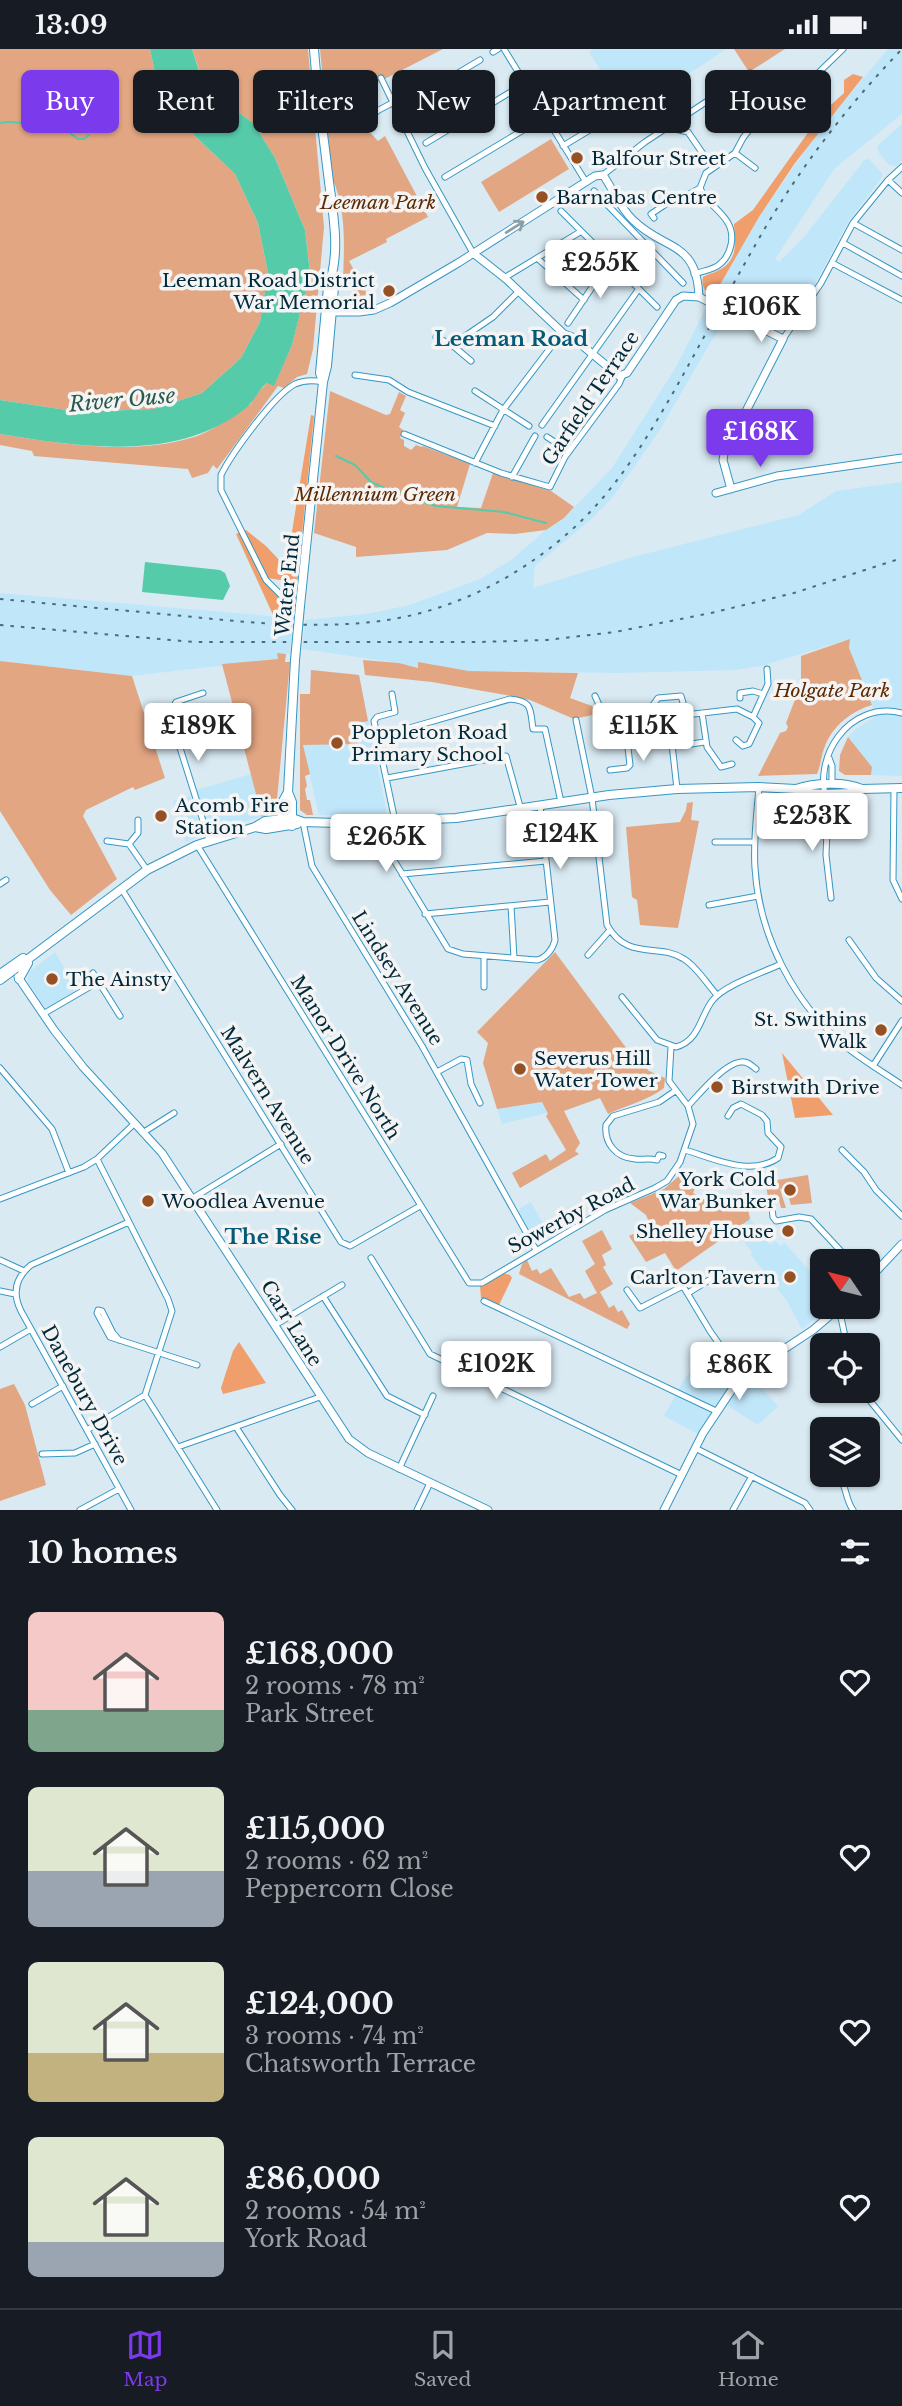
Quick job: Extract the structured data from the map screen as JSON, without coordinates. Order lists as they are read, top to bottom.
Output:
{
  "streets": {
    "main road": ["Water End"],
    "street": [
      "Garfield Terrace",
      "Lindsey Avenue",
      "Manor Drive North",
      "Malvern Avenue",
      "Sowerby Road",
      "Carr Lane",
      "Danebury Drive"
    ]
  },
  "crossings": [
    ["Lindsey Avenue", "Sowerby Road"],
    ["Manor Drive North", "Malvern Avenue"],
    ["Manor Drive North", "Sowerby Road"]
  ],
  "districts": ["Leeman Road", "The Rise"],
  "water": ["River Ouse"],
  "parks": ["Leeman Park", "Millennium Green", "Holgate Park"],
  "places": [
    "Balfour Street",
    "Barnabas Centre",
    "Leeman Road District War Memorial",
    "Poppleton Road Primary School",
    "Acomb Fire Station",
    "The Ainsty",
    "St. Swithins Walk",
    "Severus Hill Water Tower",
    "Birstwith Drive",
    "York Cold War Bunker",
    "Woodlea Avenue",
    "Shelley House",
    "Carlton Tavern"
  ],
  "north": "top left",
  "page": {
    "status": "13:09",
    "chip": [
      "Buy",
      "Rent",
      "Filters",
      "New",
      "Apartment",
      "House"
    ],
    "price": [
      "£255K",
      "£106K",
      "£168K",
      "£189K",
      "£115K",
      "£253K",
      "£124K",
      "£265K",
      "£102K",
      "£86K"
    ],
    "heading": "10 homes",
    "list": [
      {
        "name": "£168,000",
        "note": "2 rooms · 78 m² · Park Street"
      },
      {
        "name": "£115,000",
        "note": "2 rooms · 62 m² · Peppercorn Close"
      },
      {
        "name": "£124,000",
        "note": "3 rooms · 74 m² · Chatsworth Terrace"
      },
      {
        "name": "£86,000",
        "note": "2 rooms · 54 m² · York Road"
      }
    ],
    "tabs": ["Map", "Saved", "Home"]
  }
}
